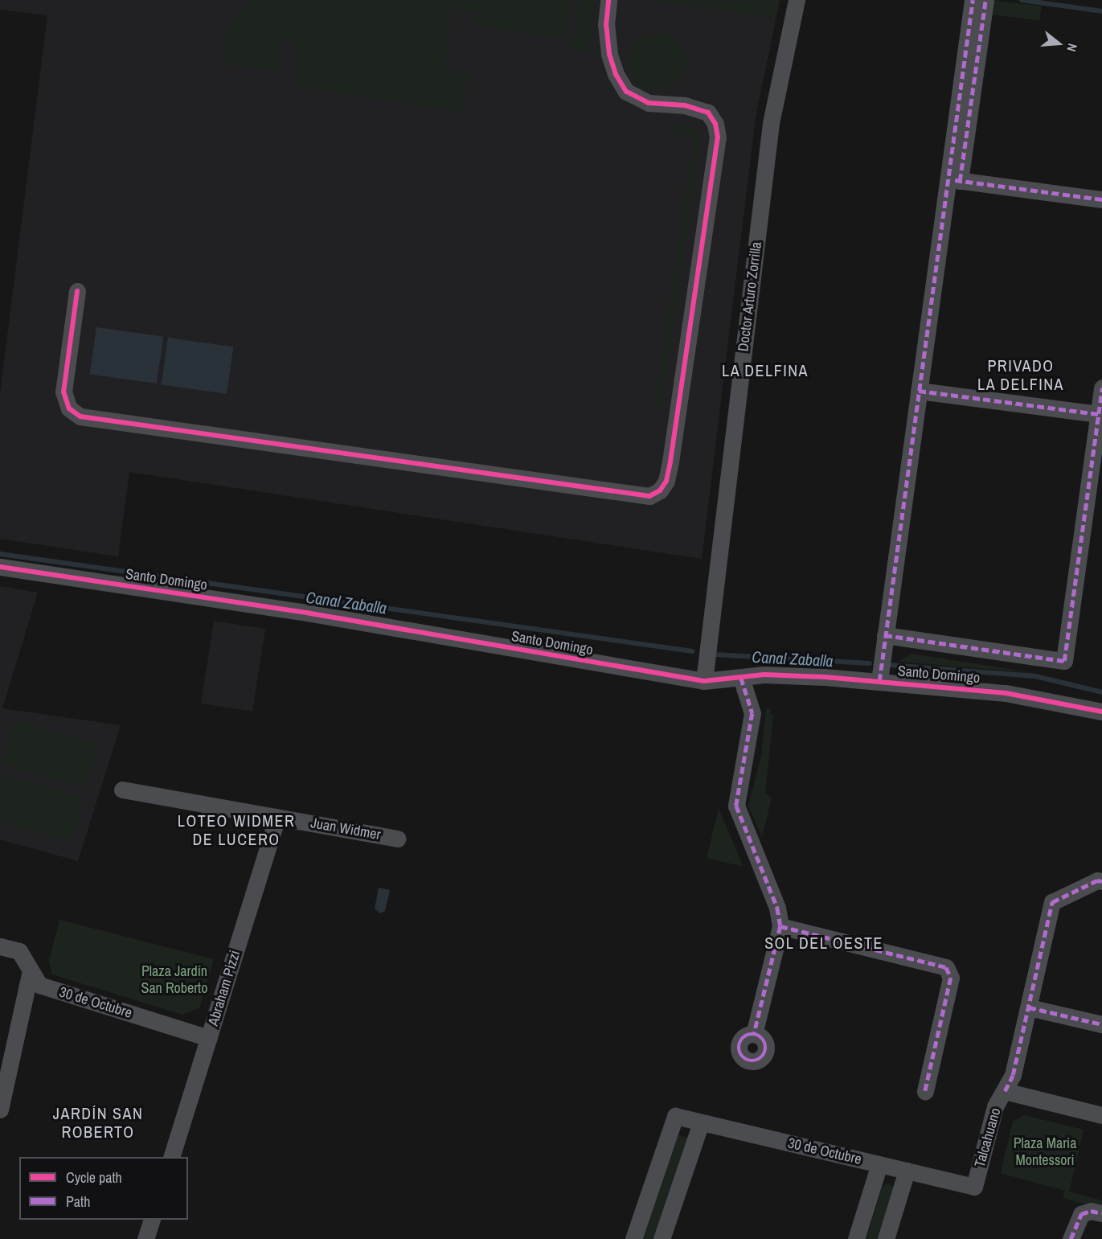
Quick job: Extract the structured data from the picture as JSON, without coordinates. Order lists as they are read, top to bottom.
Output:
{
  "streets": {
    "street": [
      "Doctor Arturo Zorrilla",
      "Santo Domingo",
      "Juan Widmer",
      "Abraham Pizzi",
      "30 de Octubre",
      "Talcahuano"
    ]
  },
  "crossings": [
    ["Doctor Arturo Zorrilla", "Santo Domingo"],
    ["Juan Widmer", "Abraham Pizzi"],
    ["Abraham Pizzi", "30 de Octubre"],
    ["30 de Octubre", "Talcahuano"]
  ],
  "districts": [
    "PRIVADO LA DELFINA",
    "LA DELFINA",
    "LOTEO WIDMER DE LUCERO",
    "SOL DEL OESTE",
    "JARDÍN SAN ROBERTO"
  ],
  "water": ["Canal Zaballa"],
  "parks": ["Plaza Jardín San Roberto", "Plaza Maria Montessori"],
  "legend": ["Cycle path", "Path"],
  "north": "right"
}
